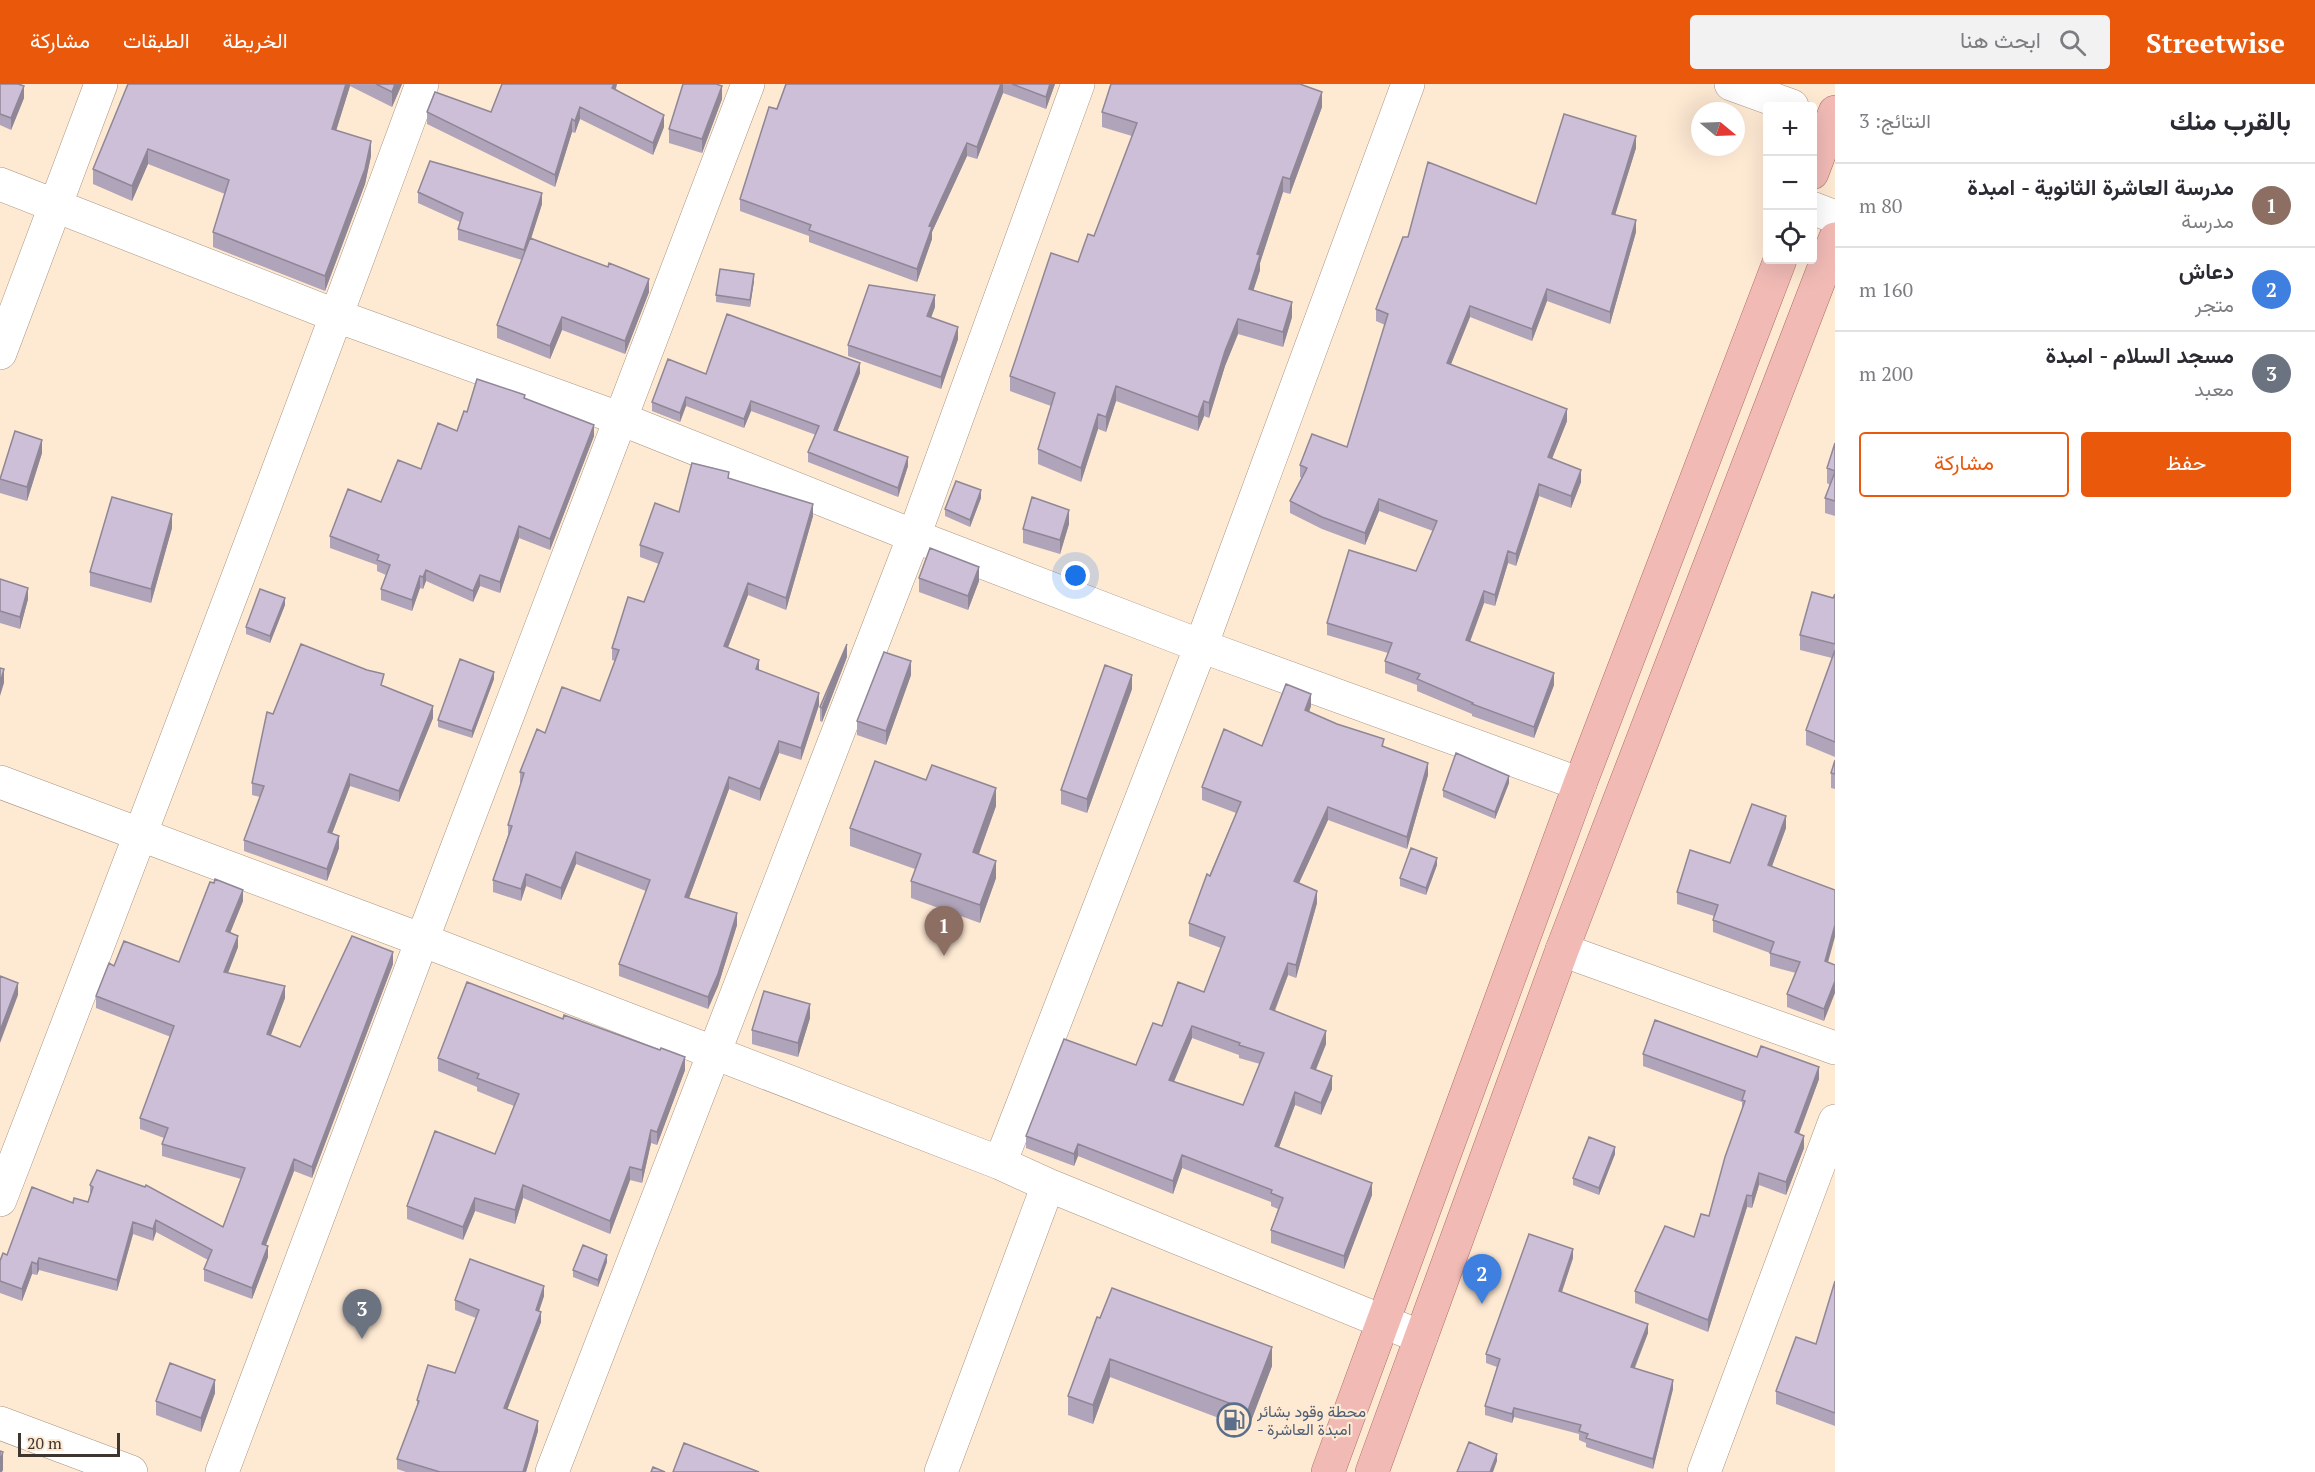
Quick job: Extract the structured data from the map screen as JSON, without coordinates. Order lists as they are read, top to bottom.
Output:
{
  "places": {
    "fuel station": ["محطة وقود بشائر - امبدة العاشرة"]
  },
  "scale_bar": "20 m",
  "north": "right",
  "page": {
    "header": "Streetwise",
    "search": "ابحث هنا",
    "nav": ["الخريطة", "الطبقات", "مشاركة"],
    "heading": ["بالقرب منك", "النتائج: 3"],
    "map_buttons": ["+", "−"],
    "list": [
      {
        "mark": "1",
        "name": "مدرسة العاشرة الثانوية - امبدة",
        "note": "مدرسة",
        "value": "80 m"
      },
      {
        "mark": "2",
        "name": "دعاش",
        "note": "متجر",
        "value": "160 m"
      },
      {
        "mark": "3",
        "name": "مسجد السلام - امبدة",
        "note": "معبد",
        "value": "200 m"
      }
    ],
    "buttons": ["حفظ", "مشاركة"],
    "pins": ["1", "2", "3"],
    "scale": "20 m"
  }
}
